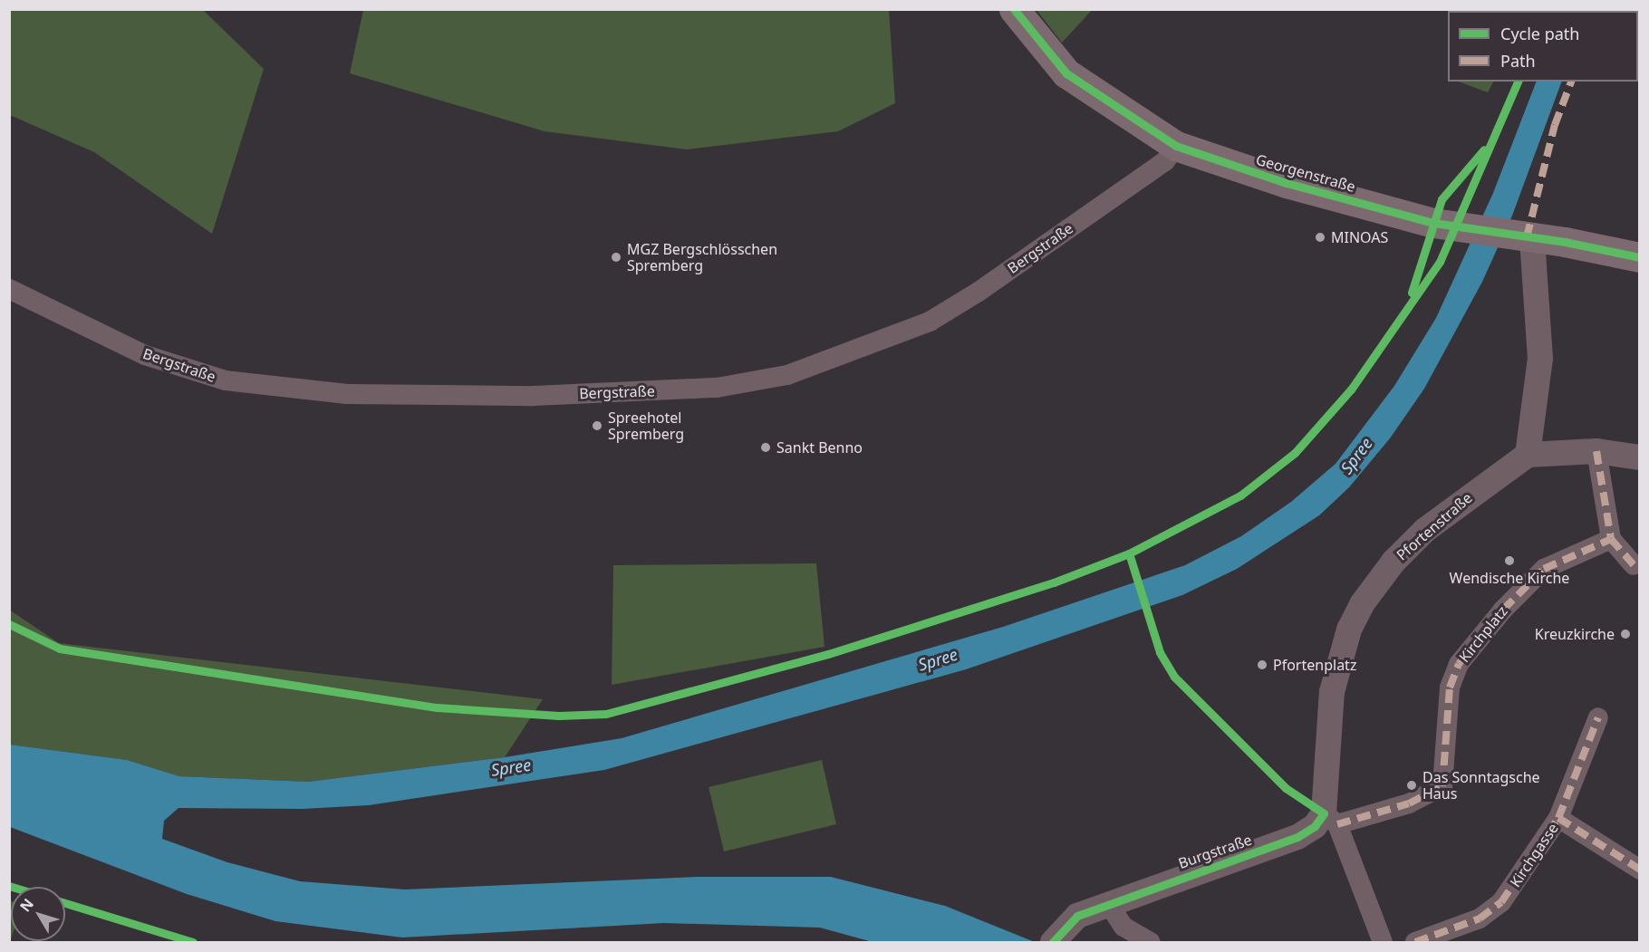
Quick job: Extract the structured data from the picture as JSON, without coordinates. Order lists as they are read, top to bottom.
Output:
{
  "streets": {
    "main road": ["Georgenstraße"],
    "street": [
      "Bergstraße",
      "Pfortenstraße",
      "Kirchplatz",
      "Burgstraße",
      "Kirchgasse"
    ]
  },
  "crossings": [
    ["Georgenstraße", "Bergstraße"],
    ["Pfortenstraße", "Burgstraße"],
    ["Kirchplatz", "Burgstraße"]
  ],
  "water": ["Spree"],
  "places": [
    "MINOAS",
    "MGZ Bergschlösschen Spremberg",
    "Spreehotel Spremberg",
    "Sankt Benno",
    "Wendische Kirche",
    "Kreuzkirche",
    "Pfortenplatz",
    "Das Sonntagsche Haus"
  ],
  "legend": ["Cycle path", "Path"],
  "north": "top left"
}
